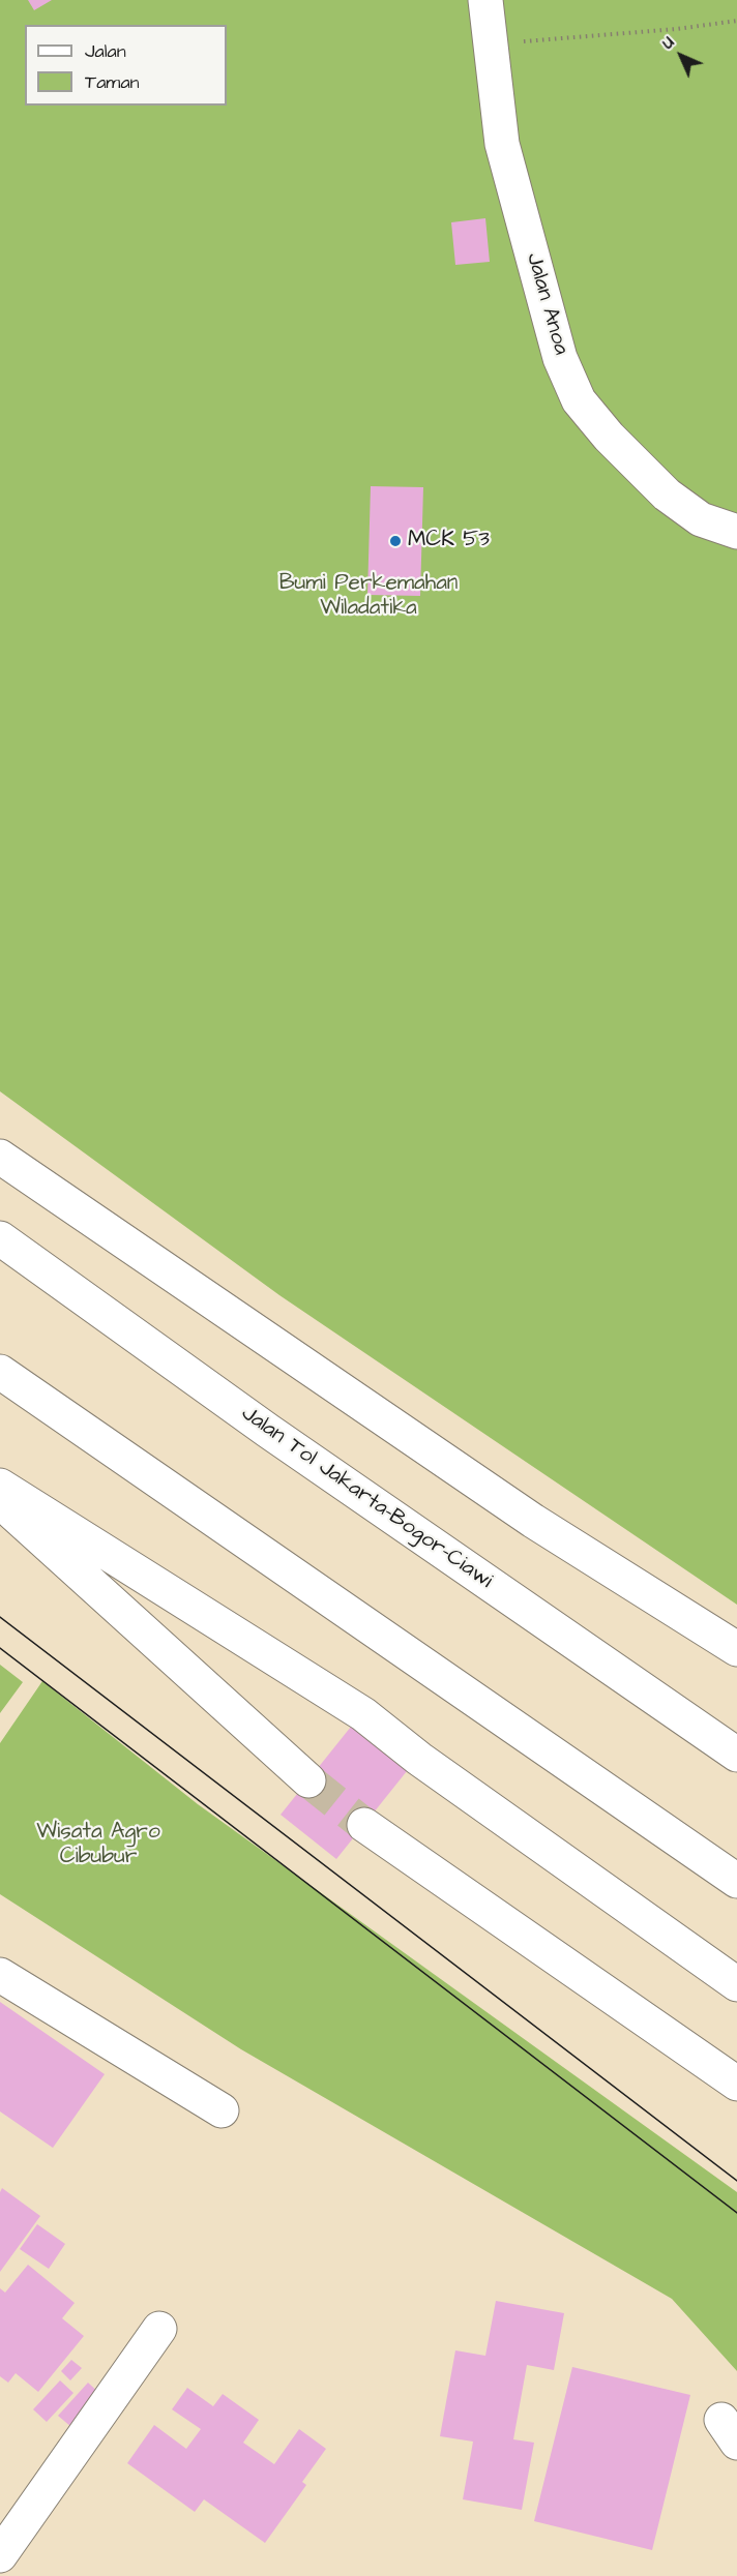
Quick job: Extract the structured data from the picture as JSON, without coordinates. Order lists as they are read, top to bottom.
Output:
{
  "streets": {
    "main road": ["Jalan Anoa", "Jalan Tol Jakarta–Bogor–Ciawi"]
  },
  "parks": ["Bumi Perkemahan Wiladatika", "Wisata Agro Cibubur"],
  "places": ["MCK 53"],
  "legend": ["Jalan", "Taman"],
  "north": "top left"
}
